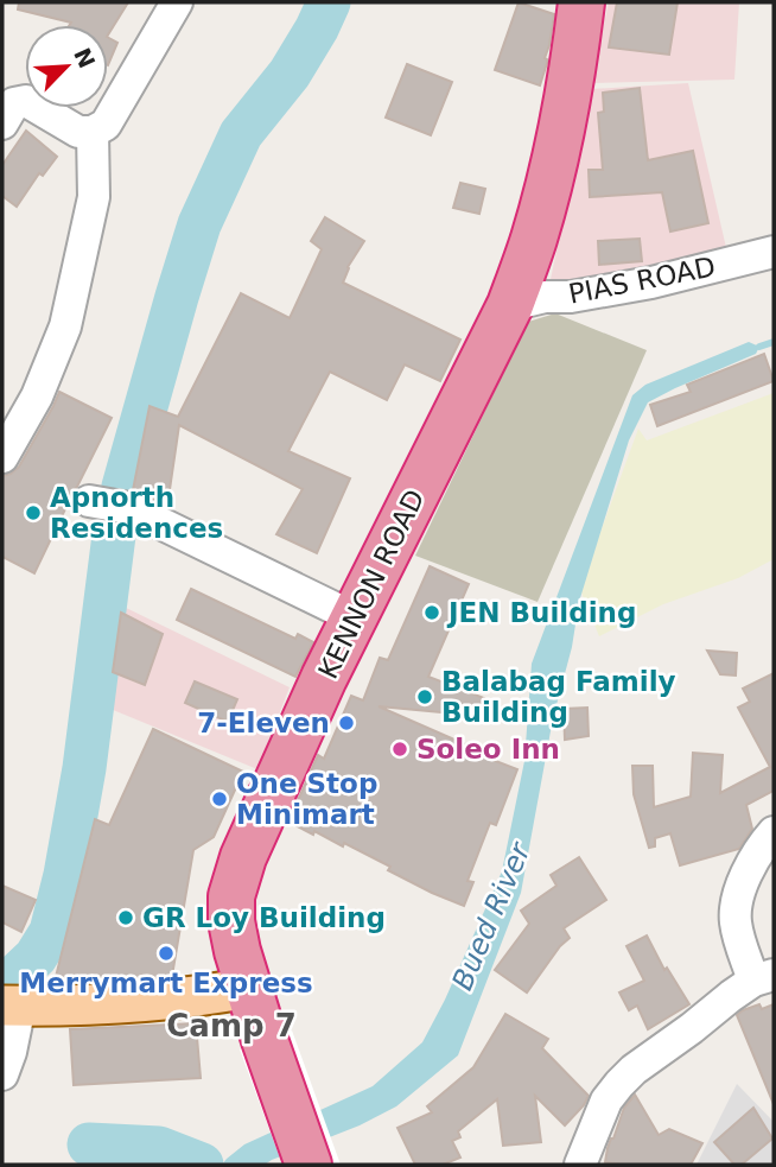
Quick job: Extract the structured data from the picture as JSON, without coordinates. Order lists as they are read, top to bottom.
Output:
{
  "streets": {
    "highway": ["KENNON ROAD"],
    "street": ["PIAS ROAD"]
  },
  "crossings": [
    ["PIAS ROAD", "KENNON ROAD"]
  ],
  "districts": ["Camp 7"],
  "water": ["Bued River"],
  "places": [
    "Apnorth Residences",
    "JEN Building",
    "Balabag Family Building",
    "7-Eleven",
    "Soleo Inn",
    "One Stop Minimart",
    "GR Loy Building",
    "Merrymart Express"
  ],
  "north": "top right"
}
